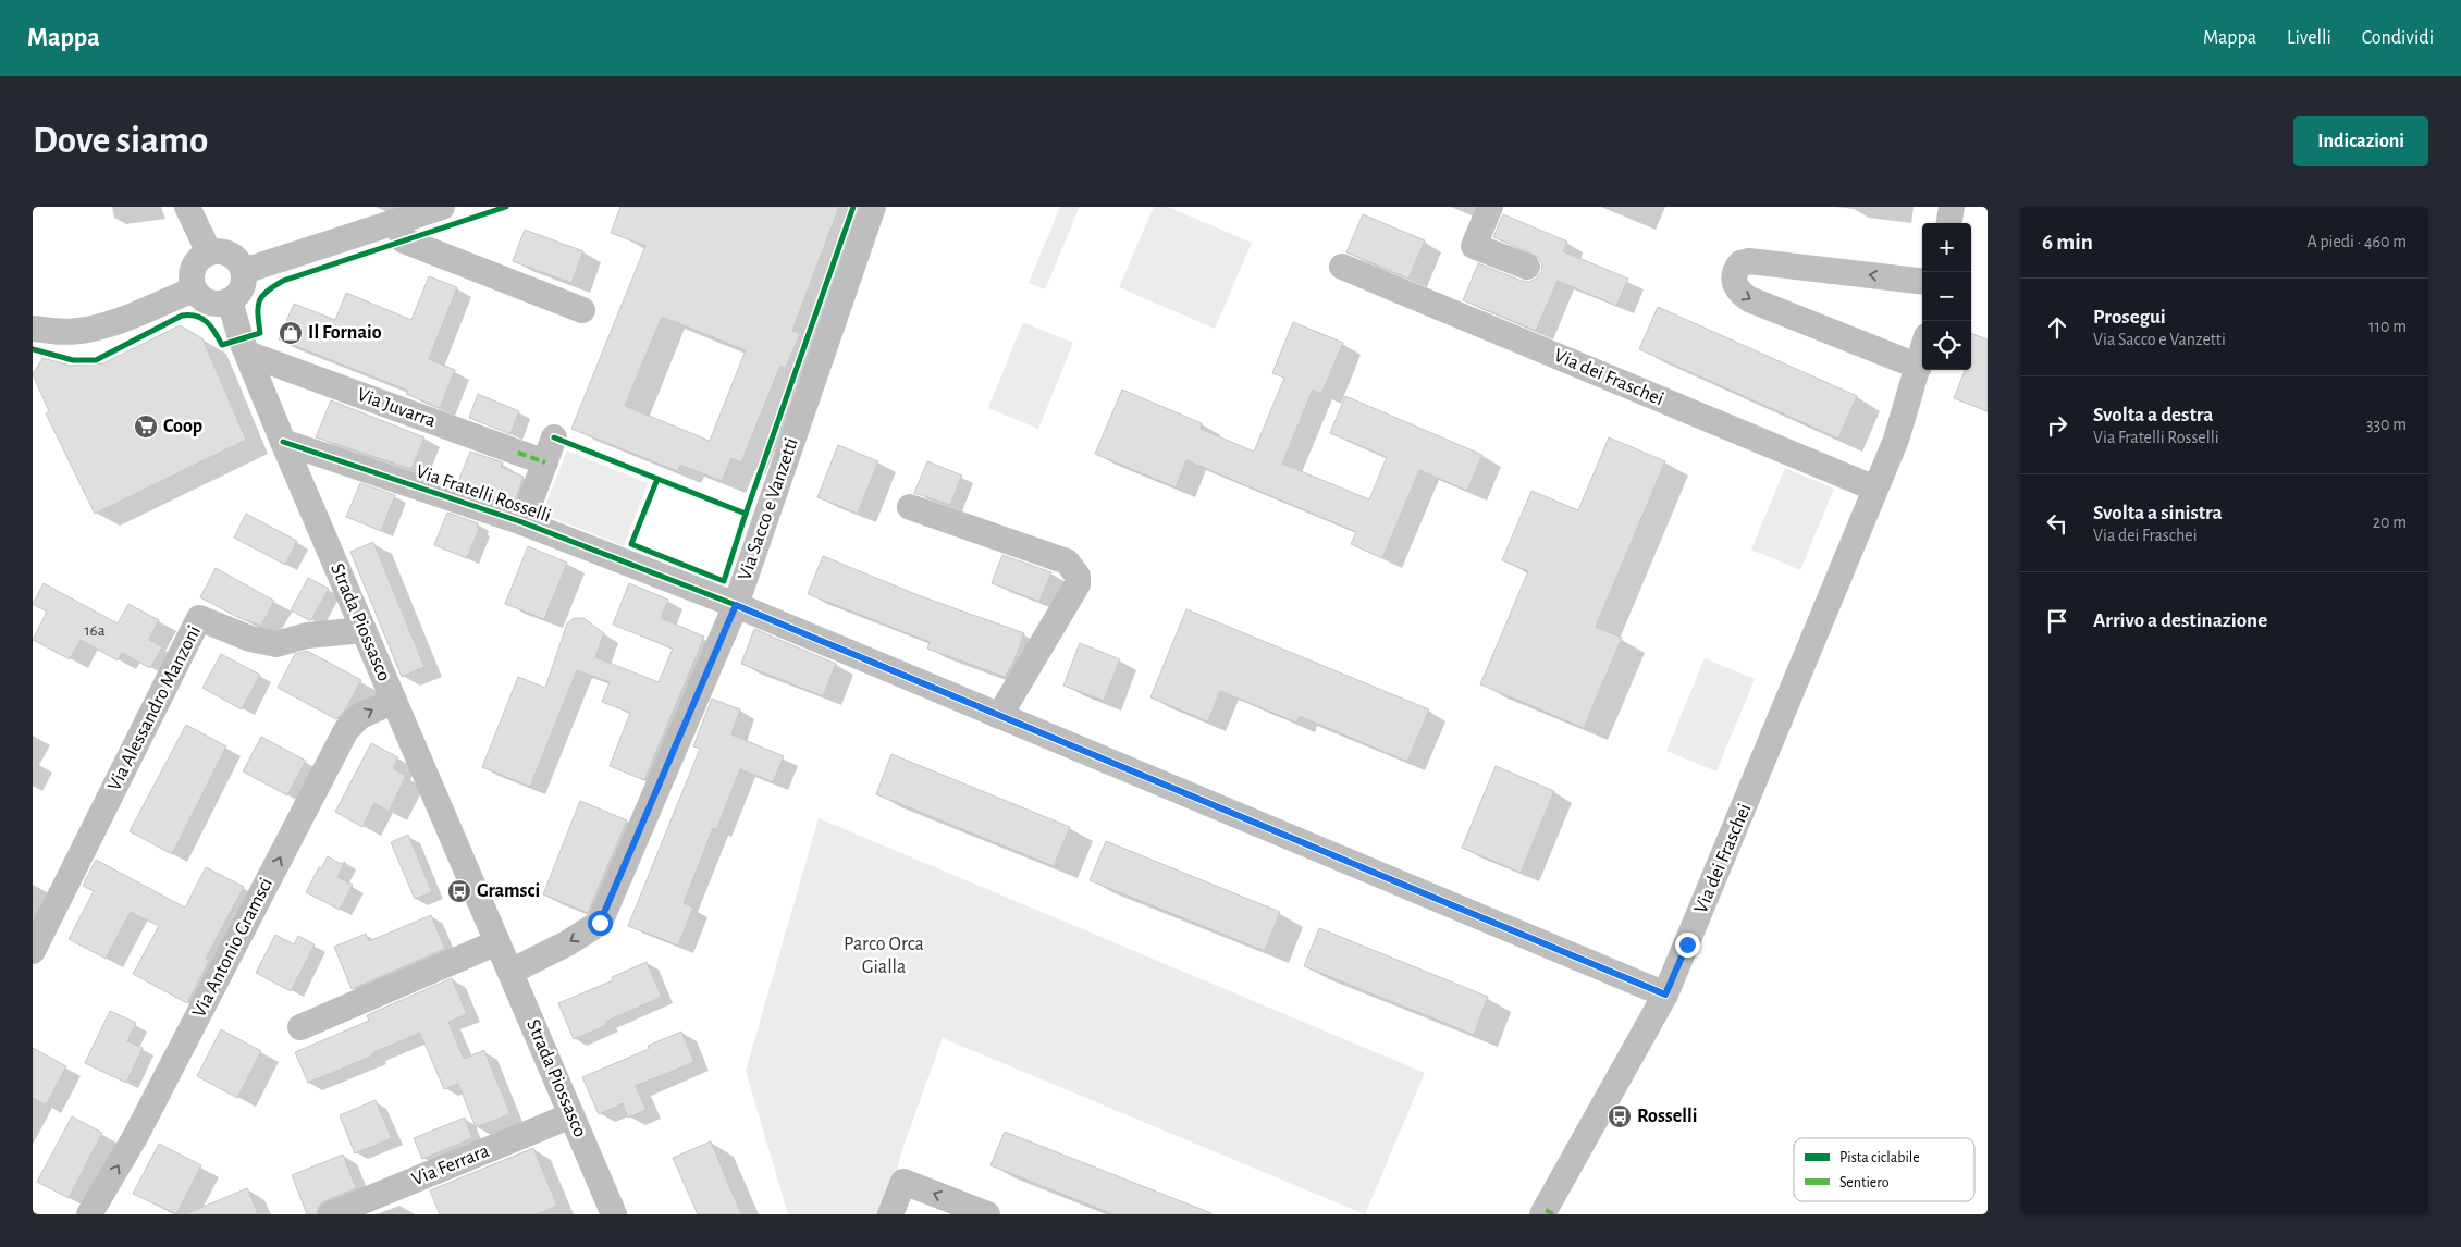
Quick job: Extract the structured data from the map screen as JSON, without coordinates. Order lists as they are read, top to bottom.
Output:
{
  "streets": {
    "street": [
      "Via dei Fraschei",
      "Via Juvarra",
      "Via Fratelli Rosselli",
      "Via Sacco e Vanzetti",
      "Strada Piossasco",
      "Via Alessandro Manzoni",
      "Via Antonio Gramsci",
      "Via Ferrara"
    ]
  },
  "crossings": [
    ["Via dei Fraschei", "Via Fratelli Rosselli"],
    ["Via Juvarra", "Via Fratelli Rosselli"],
    ["Via Juvarra", "Strada Piossasco"],
    ["Via Fratelli Rosselli", "Via Sacco e Vanzetti"],
    ["Via Fratelli Rosselli", "Strada Piossasco"],
    ["Via Sacco e Vanzetti", "Strada Piossasco"],
    ["Strada Piossasco", "Via Alessandro Manzoni"],
    ["Strada Piossasco", "Via Antonio Gramsci"],
    ["Strada Piossasco", "Via Ferrara"]
  ],
  "one_way": ["Via Sacco e Vanzetti", "Via Antonio Gramsci"],
  "parks": ["Parco Orca Gialla"],
  "places": {
    "shop": ["Il Fornaio"],
    "supermarket": ["Coop"],
    "bus stop": ["Gramsci", "Rosselli"]
  },
  "house_numbers": ["16a"],
  "legend": ["Pista ciclabile", "Sentiero"],
  "page": {
    "header": "Mappa",
    "nav": ["Mappa", "Livelli", "Condividi"],
    "buttons": "Indicazioni",
    "title": "Dove siamo",
    "heading": ["6 min", "A piedi · 460 m"],
    "map_buttons": ["+", "−"],
    "list": [
      ["Prosegui", "Via Sacco e Vanzetti", "110 m"],
      ["Svolta a destra", "Via Fratelli Rosselli", "330 m"],
      ["Svolta a sinistra", "Via dei Fraschei", "20 m"],
      "Arrivo a destinazione"
    ]
  }
}
